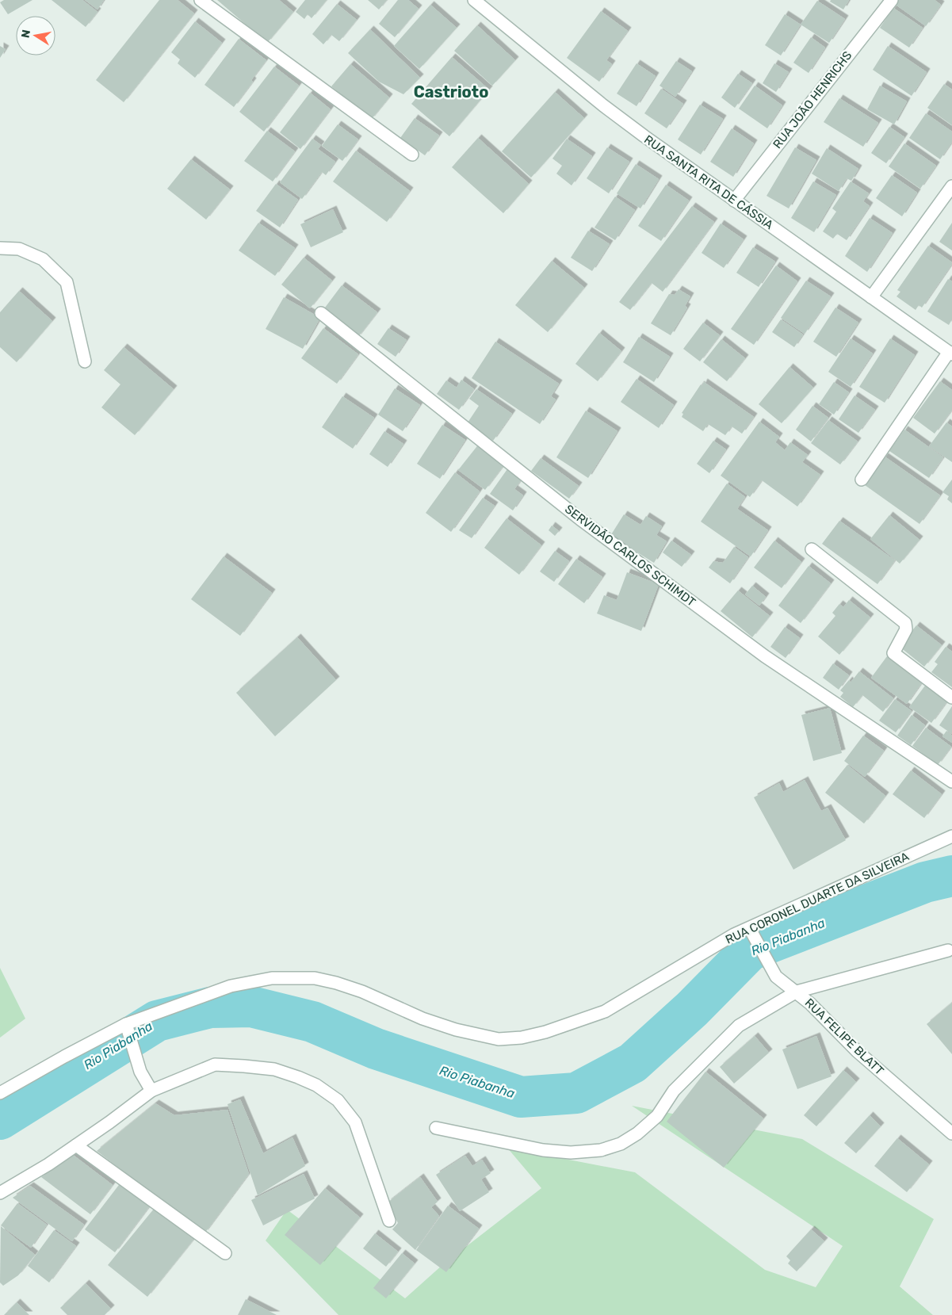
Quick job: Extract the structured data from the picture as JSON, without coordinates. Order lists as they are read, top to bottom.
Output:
{
  "streets": {
    "street": [
      "RUA JOÃO HENRICHS",
      "RUA SANTA RITA DE CÁSSIA",
      "SERVIDÃO CARLOS SCHIMDT",
      "RUA CORONEL DUARTE DA SILVEIRA",
      "RUA FELIPE BLATT"
    ]
  },
  "crossings": [
    ["RUA JOÃO HENRICHS", "RUA SANTA RITA DE CÁSSIA"],
    ["RUA CORONEL DUARTE DA SILVEIRA", "RUA FELIPE BLATT"]
  ],
  "districts": ["Castrioto"],
  "water": ["Rio Piabanha"],
  "north": "left"
}
